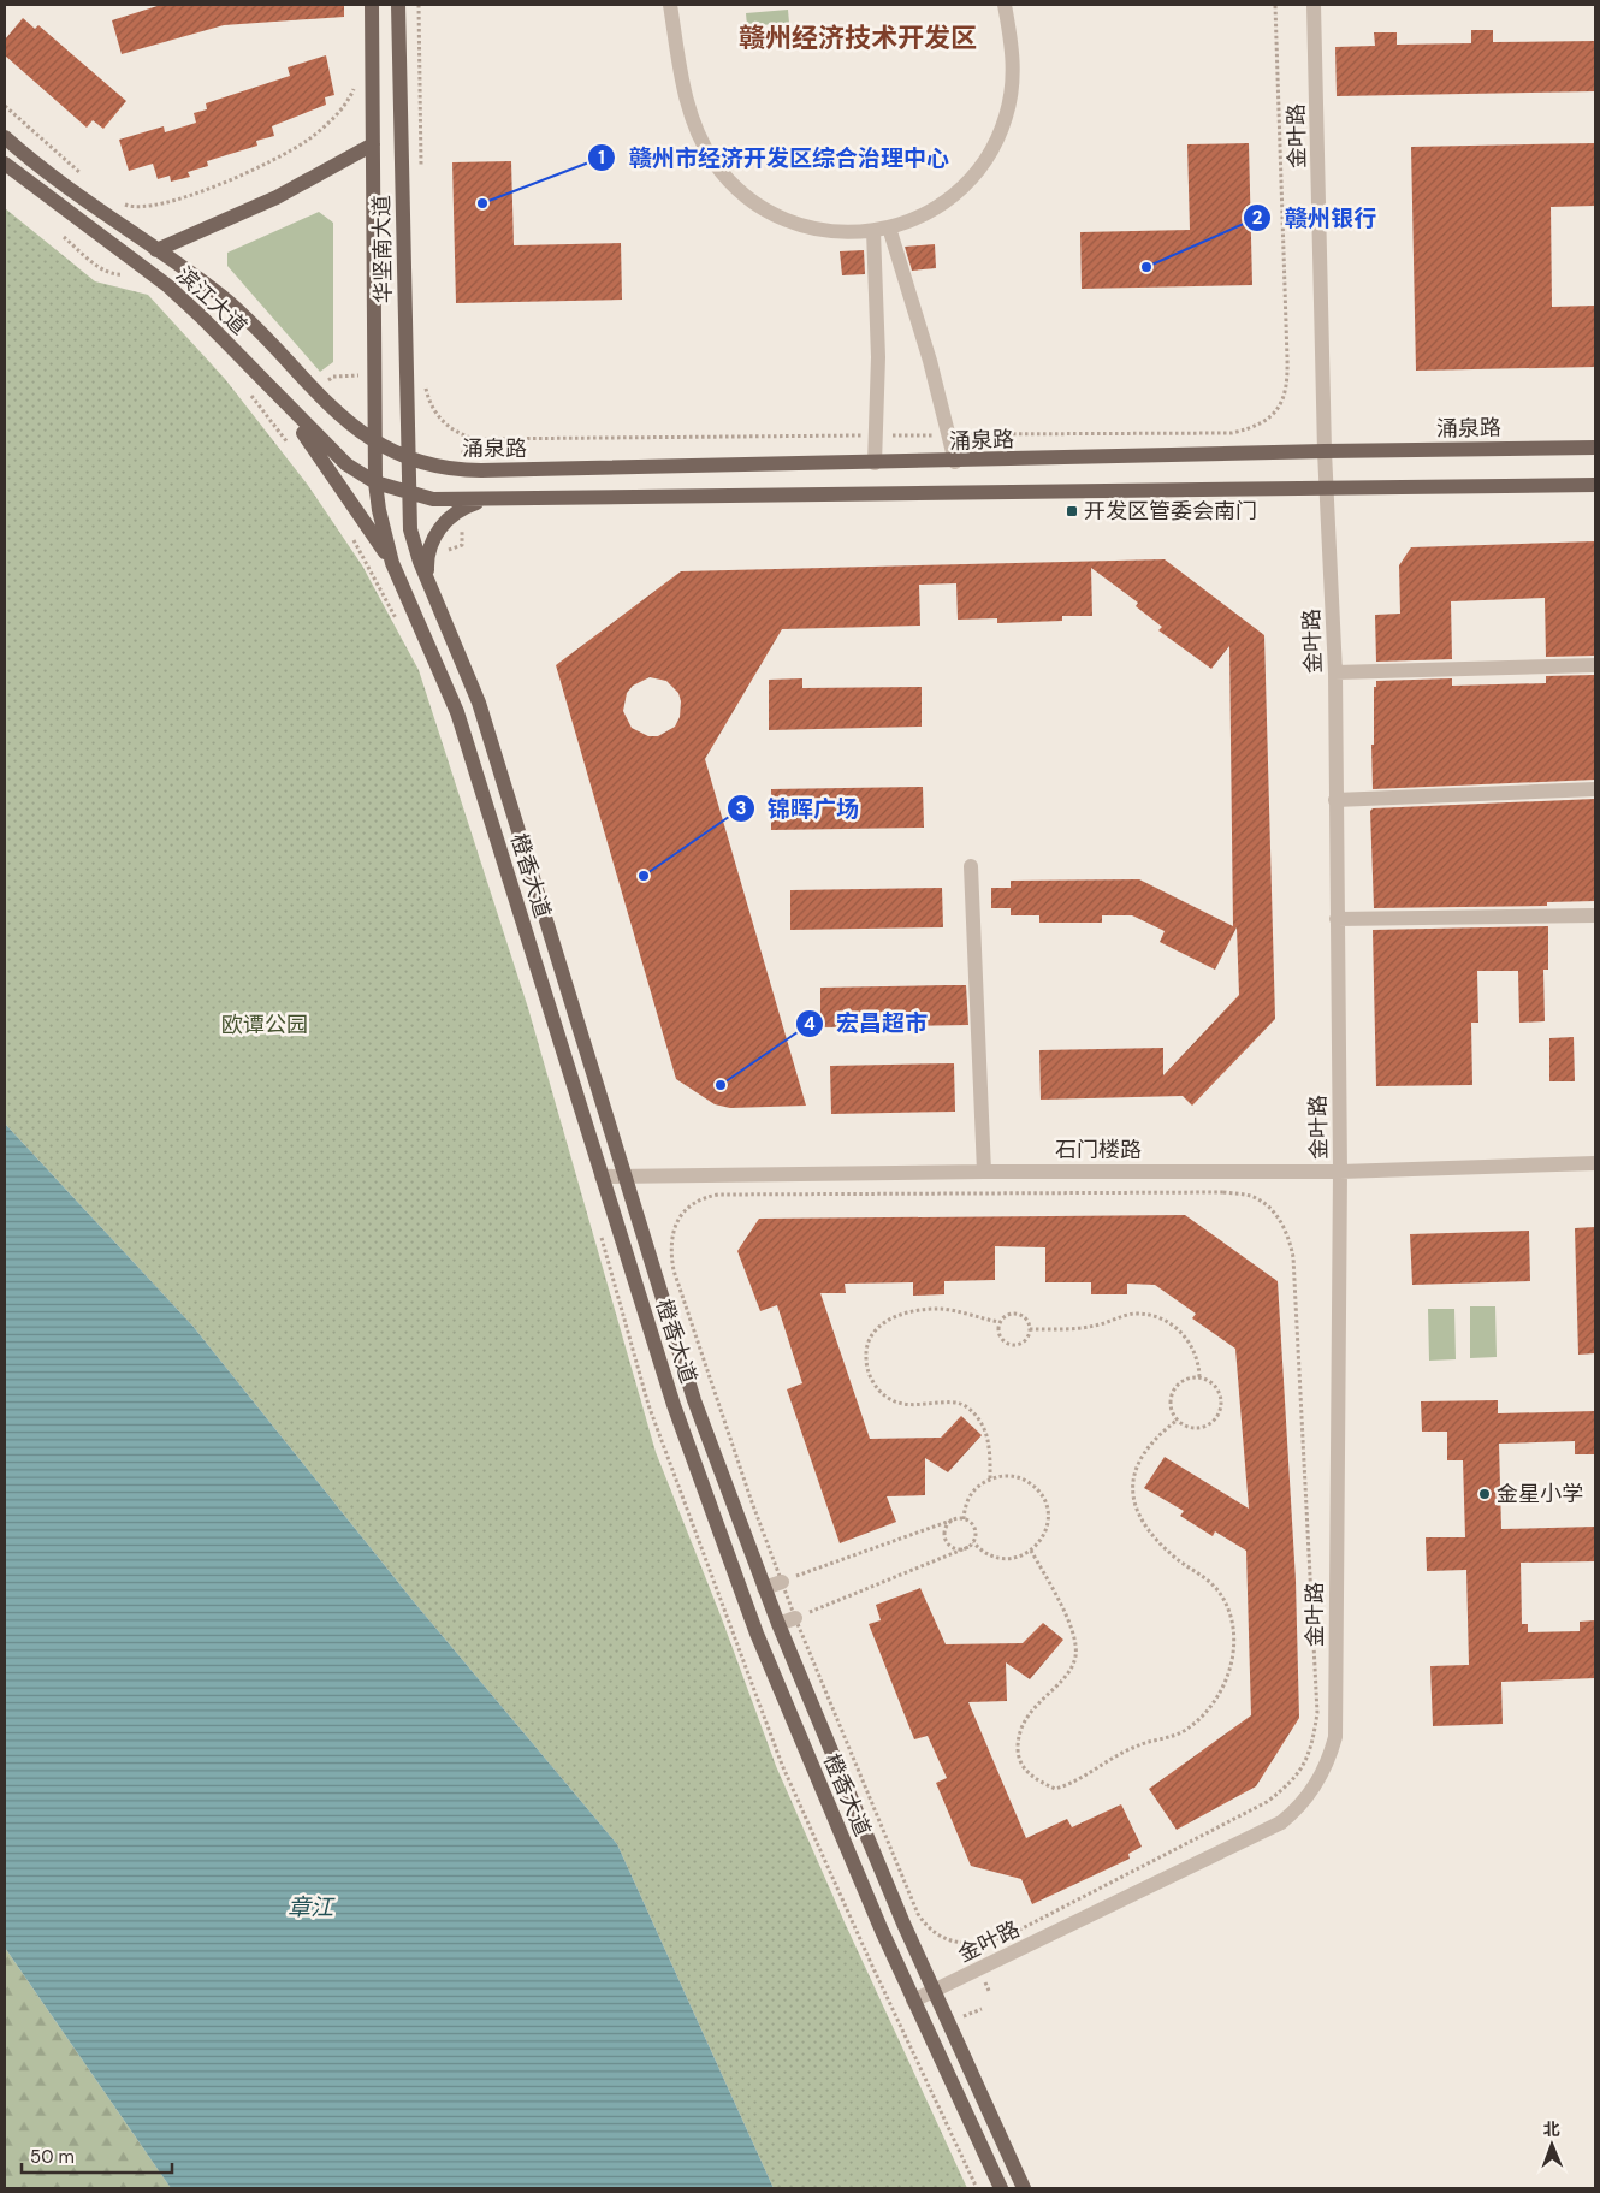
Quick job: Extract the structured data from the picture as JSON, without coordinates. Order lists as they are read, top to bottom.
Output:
{
  "streets": {
    "main road": [
      "华坚南大道",
      "滨江大道",
      "涌泉路",
      "橙香大道"
    ],
    "street": ["金叶路", "石门楼路"]
  },
  "crossings": [
    ["金叶路", "涌泉路"],
    ["金叶路", "橙香大道"],
    ["金叶路", "石门楼路"],
    ["华坚南大道", "滨江大道"],
    ["华坚南大道", "涌泉路"],
    ["华坚南大道", "橙香大道"],
    ["滨江大道", "涌泉路"],
    ["滨江大道", "橙香大道"],
    ["橙香大道", "石门楼路"]
  ],
  "districts": ["赣州经济技术开发区"],
  "water": ["章江"],
  "parks": ["欧谭公园"],
  "places": {
    "other": [
      "赣州市经济开发区综合治理中心",
      "赣州银行",
      "锦晖广场",
      "宏昌超市",
      "金星小学"
    ],
    "transit": ["开发区管委会南门"]
  },
  "scale_bar": "50 m",
  "north": "top"
}
